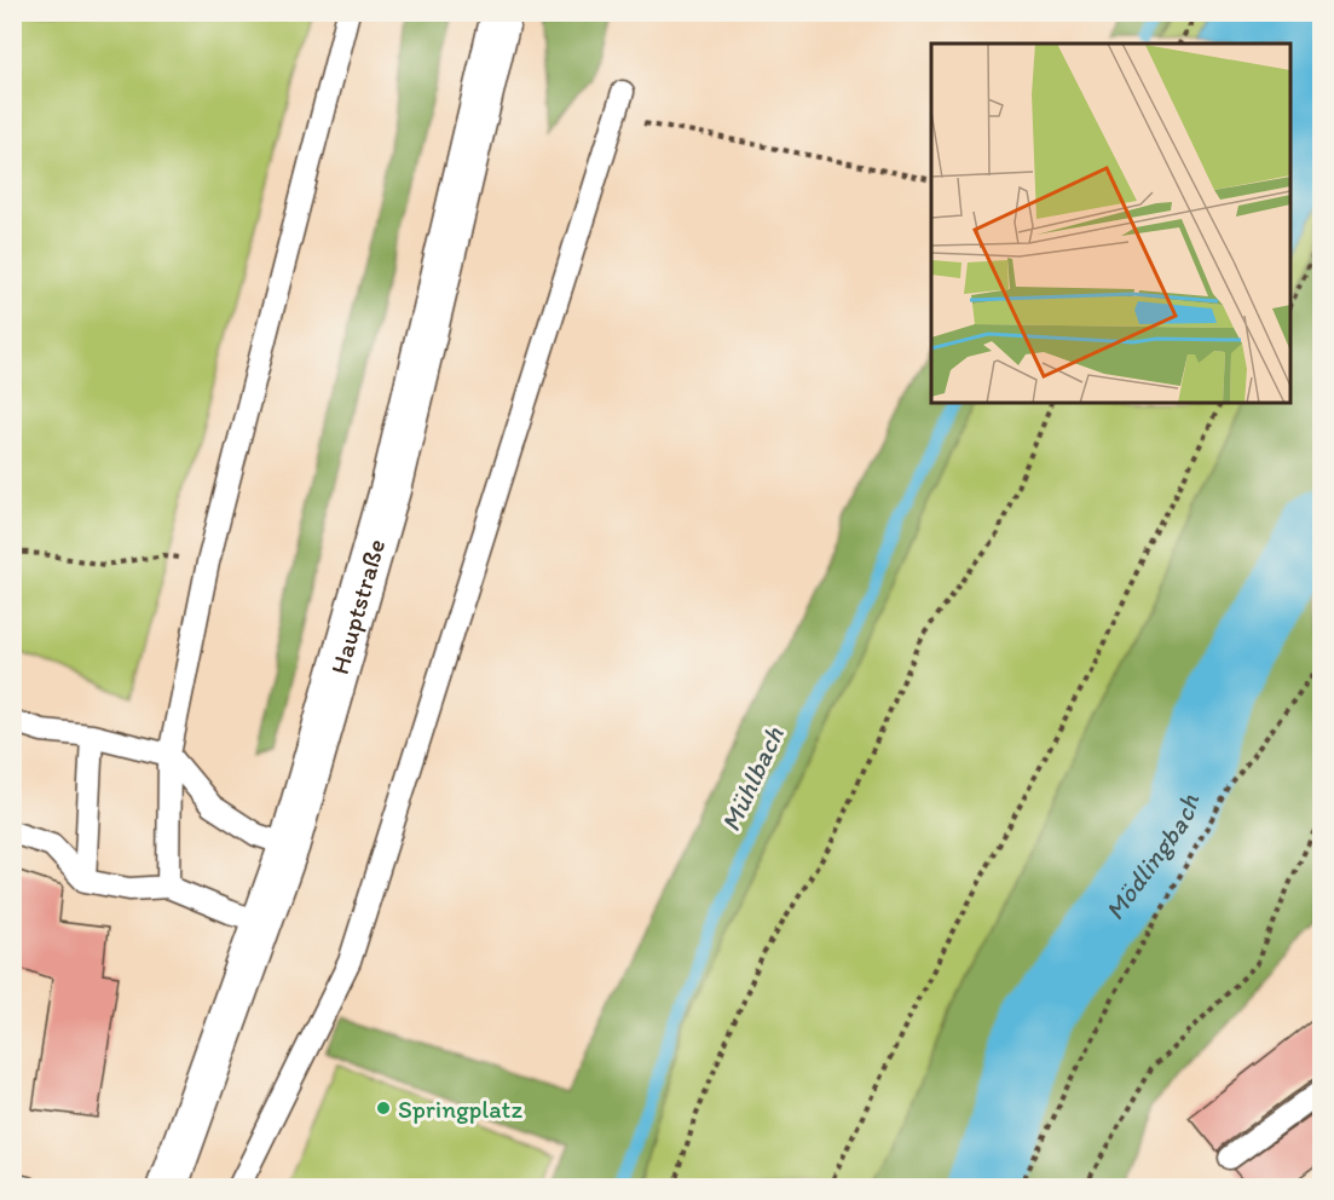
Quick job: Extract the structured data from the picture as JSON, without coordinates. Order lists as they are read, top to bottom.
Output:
{
  "streets": {
    "street": ["Hauptstraße"]
  },
  "water": ["Mühlbach", "Mödlingbach"],
  "places": ["Springplatz"]
}
